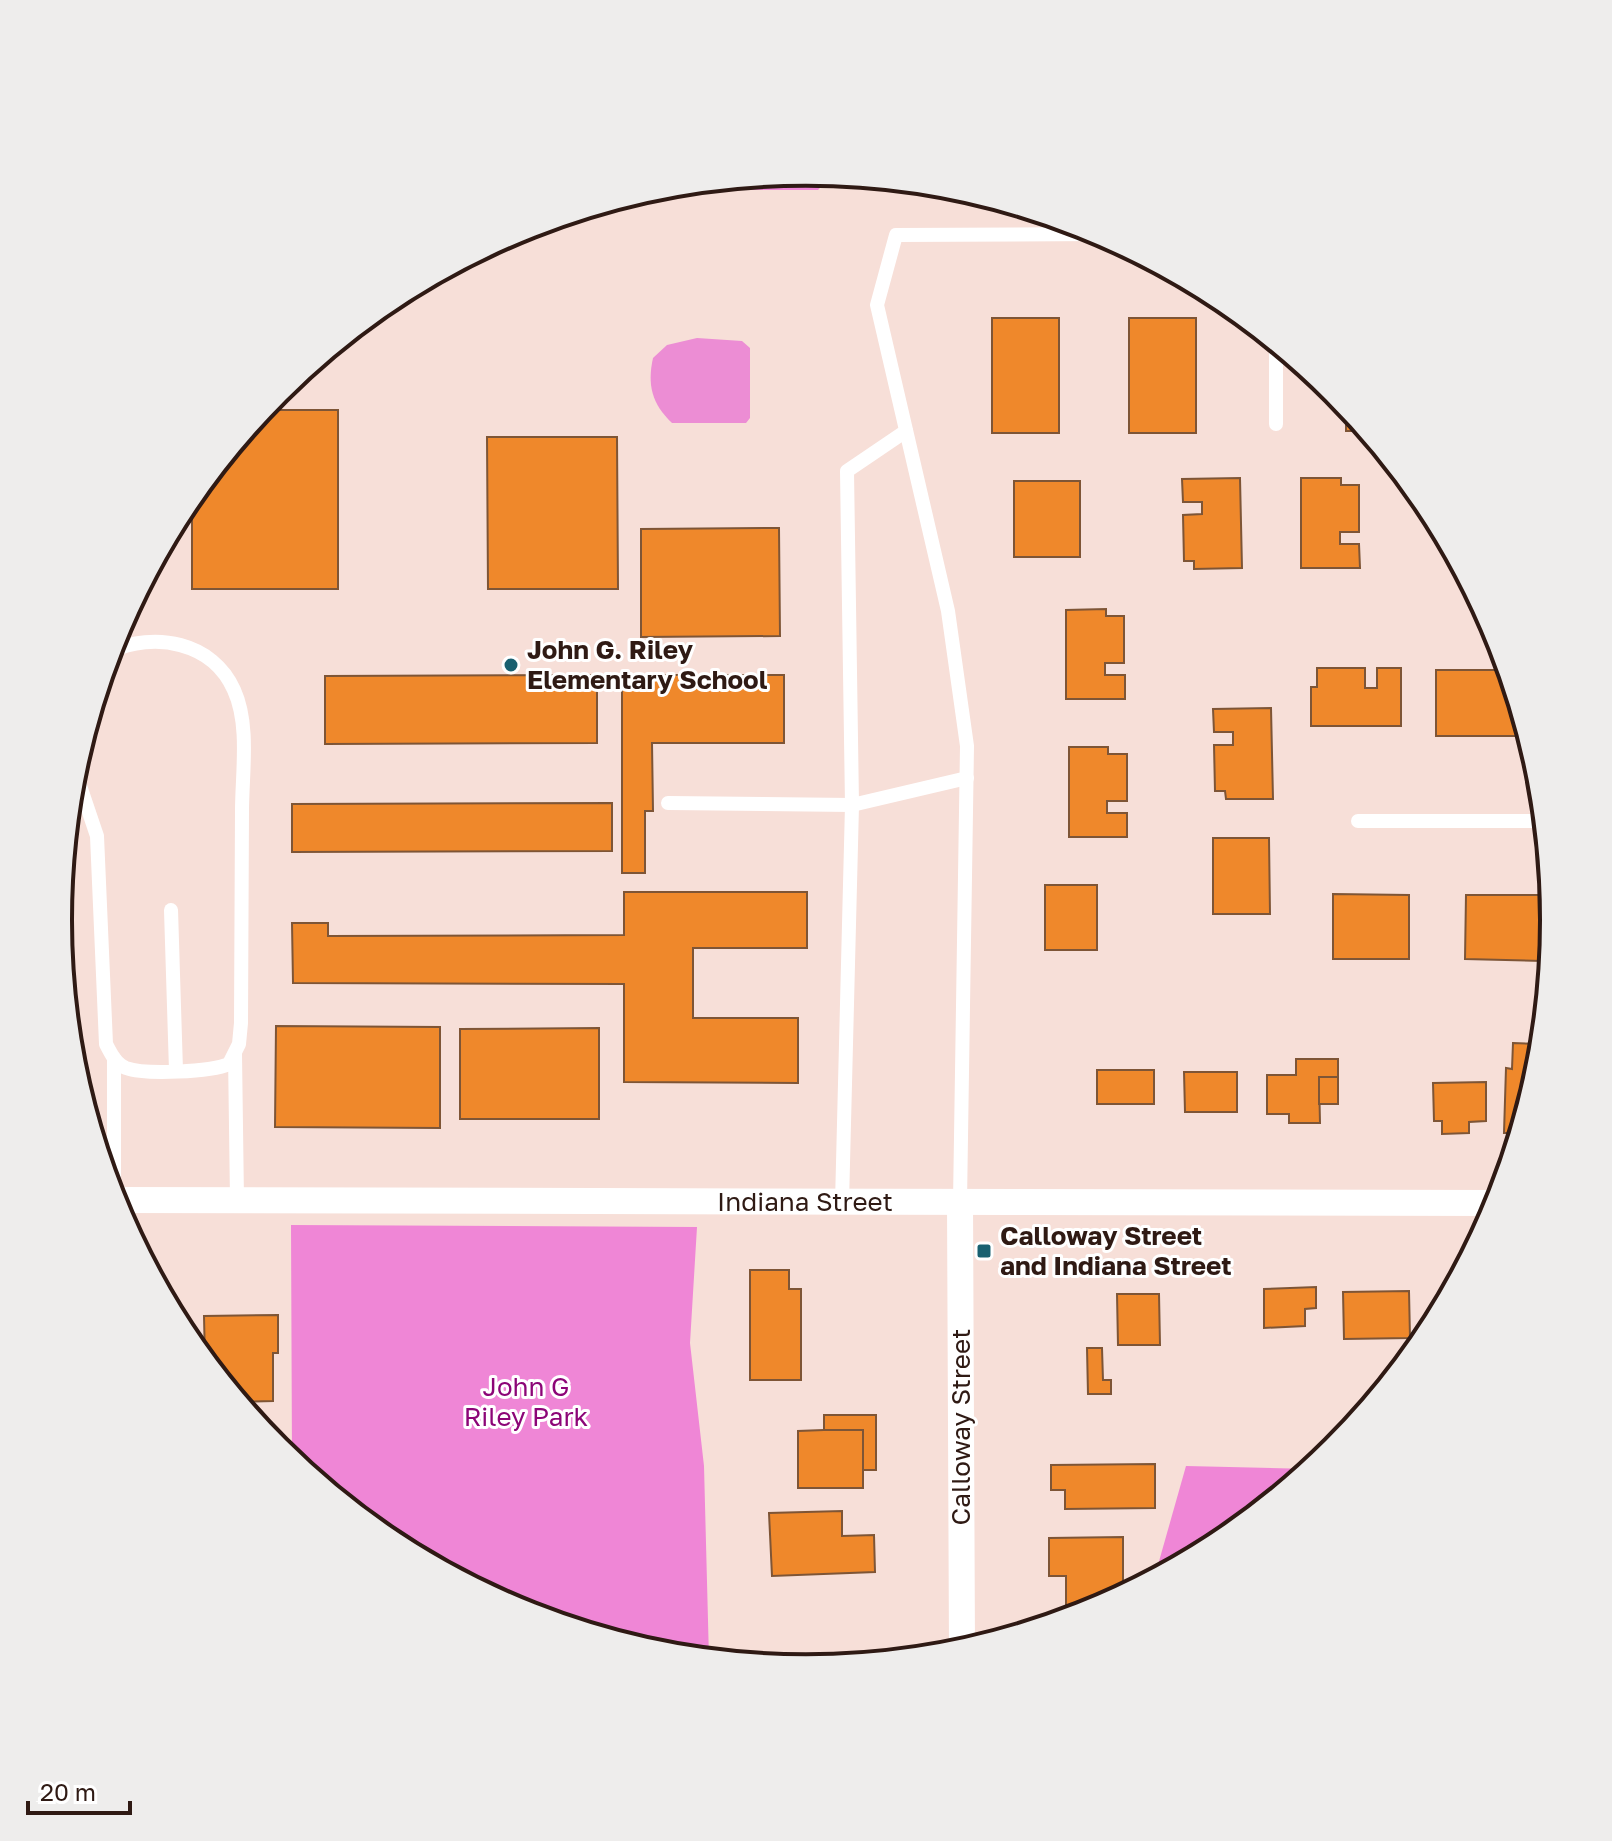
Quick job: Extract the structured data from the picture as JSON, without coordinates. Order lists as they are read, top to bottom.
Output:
{
  "streets": {
    "street": ["Indiana Street", "Calloway Street"]
  },
  "crossings": [
    ["Indiana Street", "Calloway Street"]
  ],
  "parks": ["John G Riley Park"],
  "places": {
    "other": ["John G. Riley Elementary School"],
    "transit": ["Calloway Street and Indiana Street"]
  },
  "scale_bar": "20 m"
}
